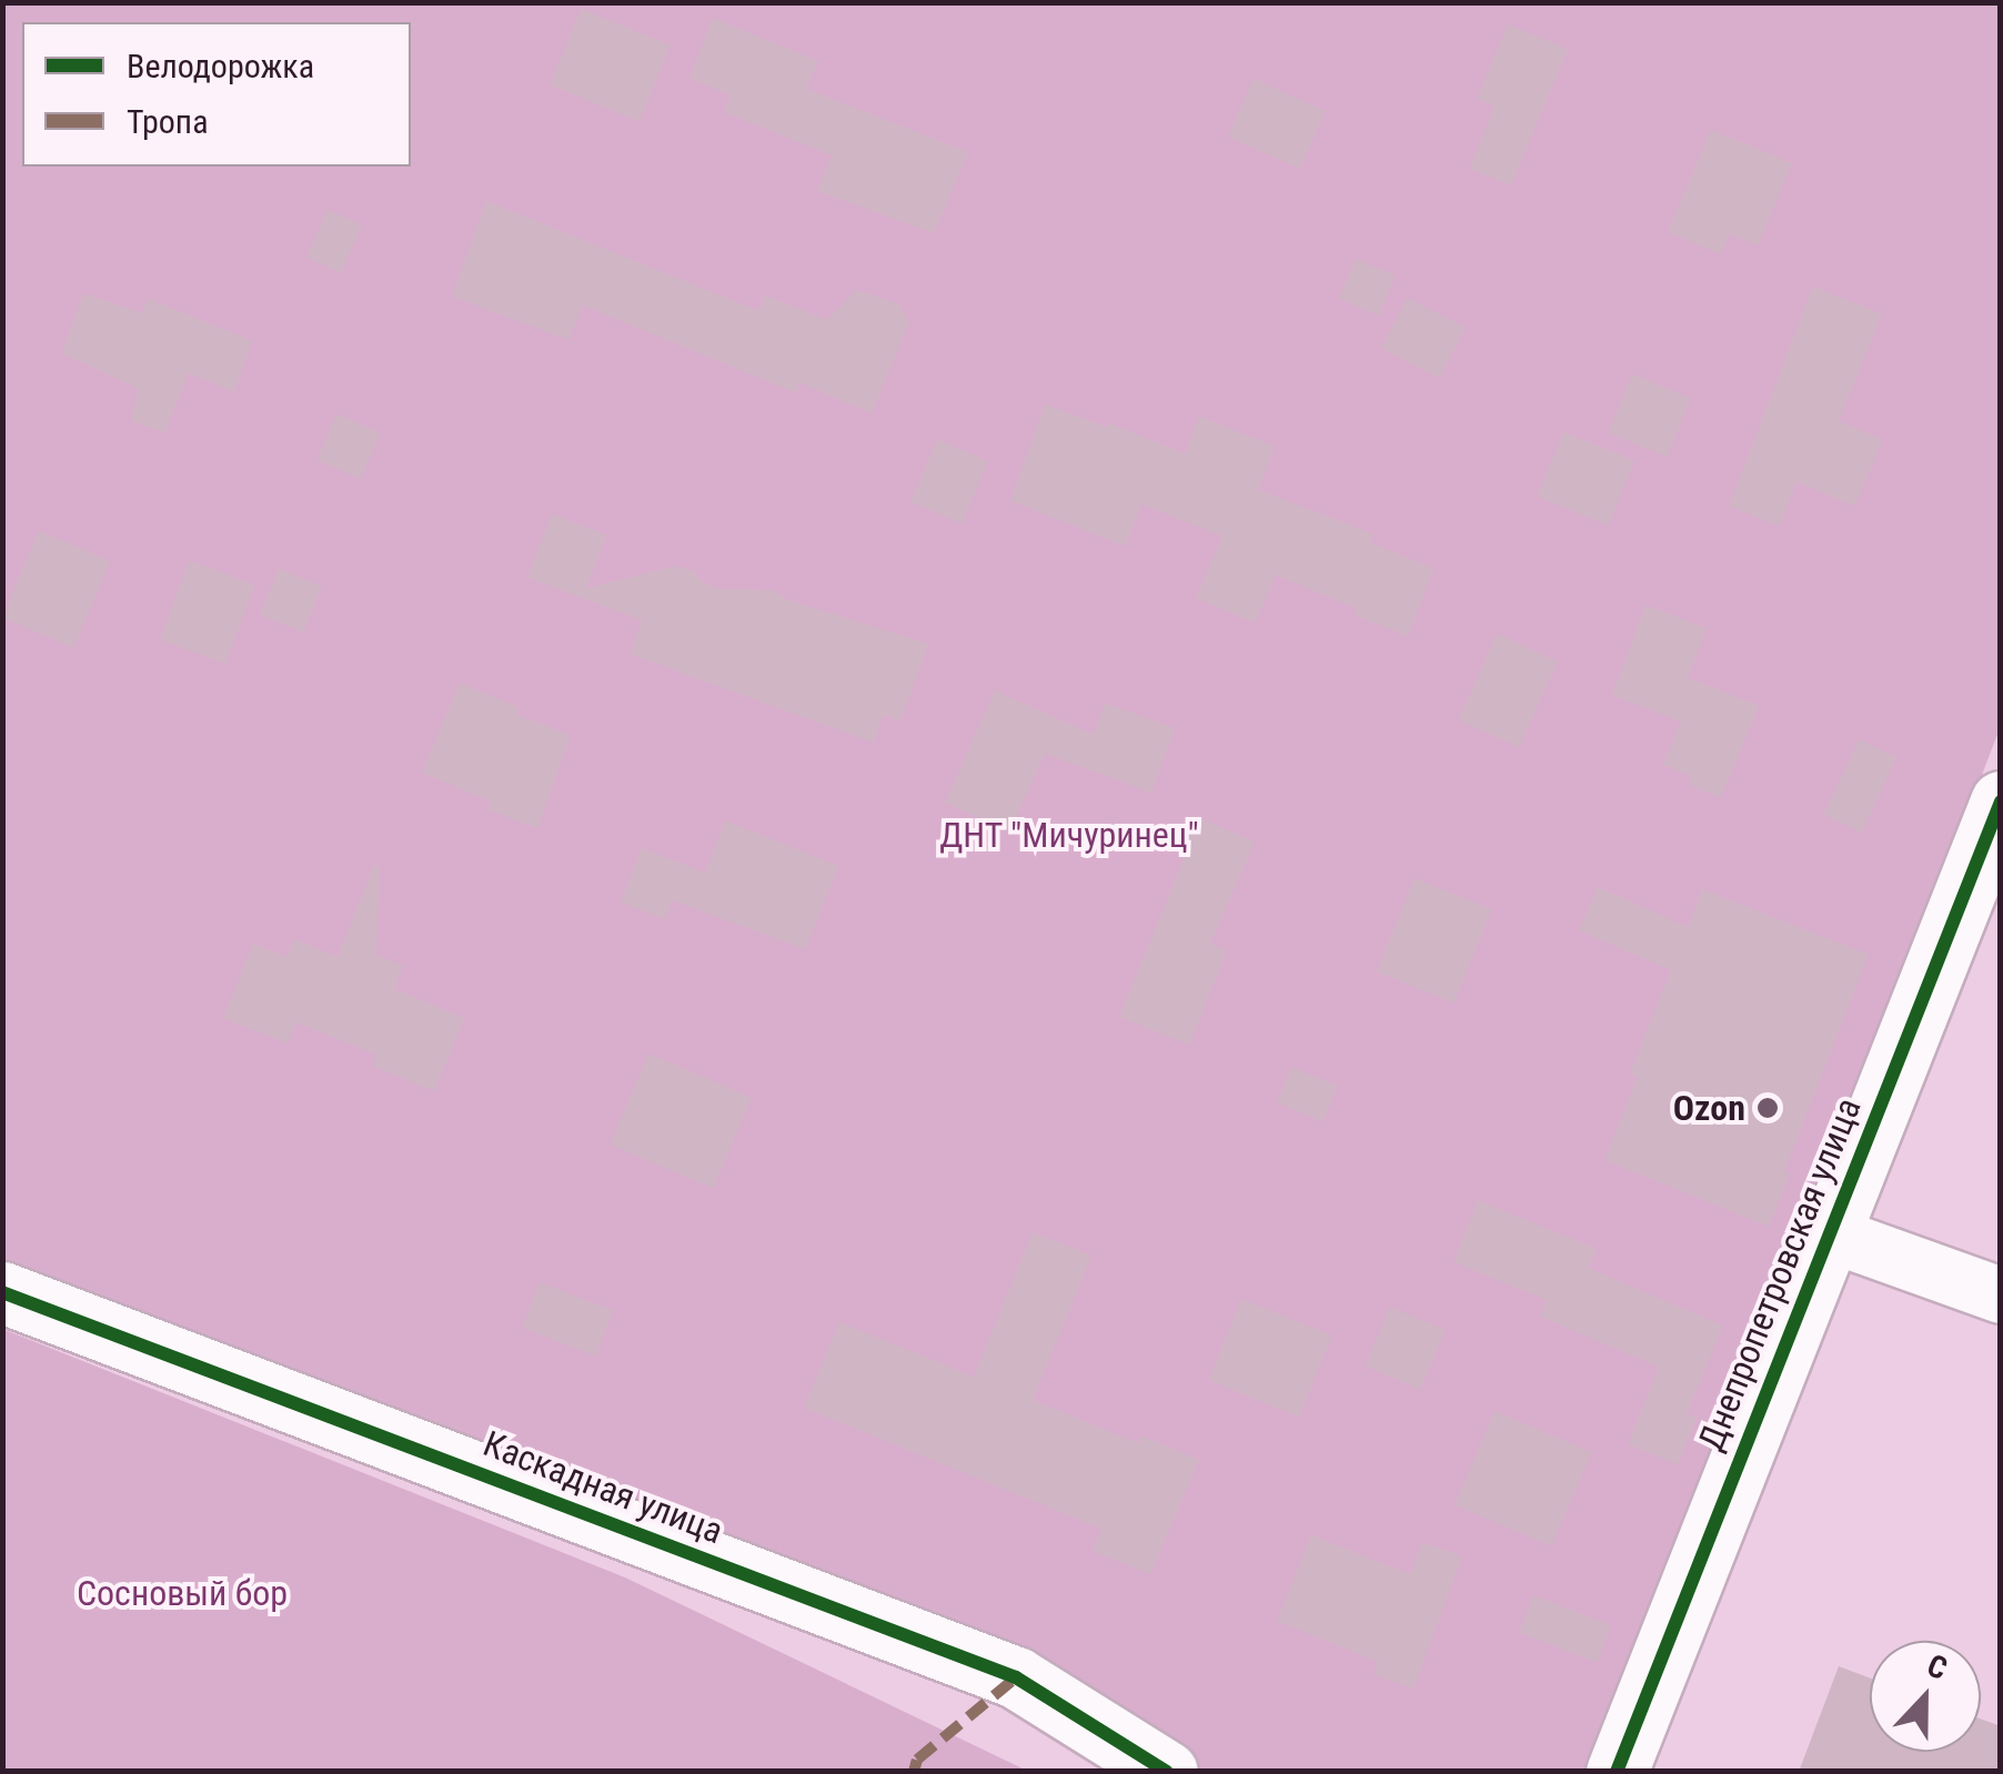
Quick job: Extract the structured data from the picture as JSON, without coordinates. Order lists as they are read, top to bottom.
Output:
{
  "streets": {
    "street": ["Днепропетровская улица", "Каскадная улица"]
  },
  "parks": ["ДНТ \"Мичуринец\"", "Сосновый бор"],
  "places": ["Ozon"],
  "legend": ["Велодорожка", "Тропа"],
  "north": "top"
}
